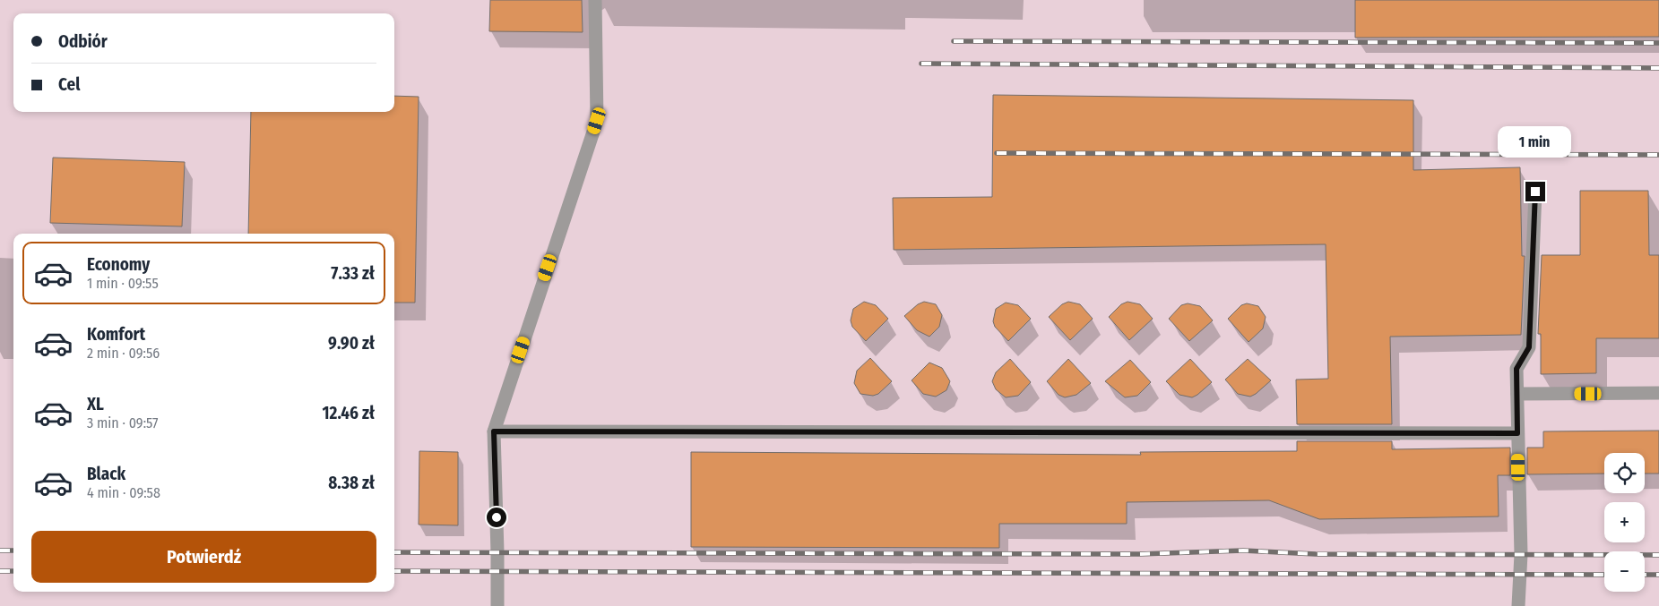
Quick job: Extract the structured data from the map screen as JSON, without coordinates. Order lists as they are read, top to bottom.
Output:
{
  "page": {
    "banner": ["Odbiór", "Cel"],
    "bubble": "1 min",
    "list": [
      {
        "name": "Economy",
        "note": "1 min · 09:55",
        "value": "7.33 zł"
      },
      {
        "name": "Komfort",
        "note": "2 min · 09:56",
        "value": "9.90 zł"
      },
      {
        "name": "XL",
        "note": "3 min · 09:57",
        "value": "12.46 zł"
      },
      {
        "name": "Black",
        "note": "4 min · 09:58",
        "value": "8.38 zł"
      }
    ],
    "map_buttons": ["+", "−"],
    "buttons": "Potwierdź"
  }
}
